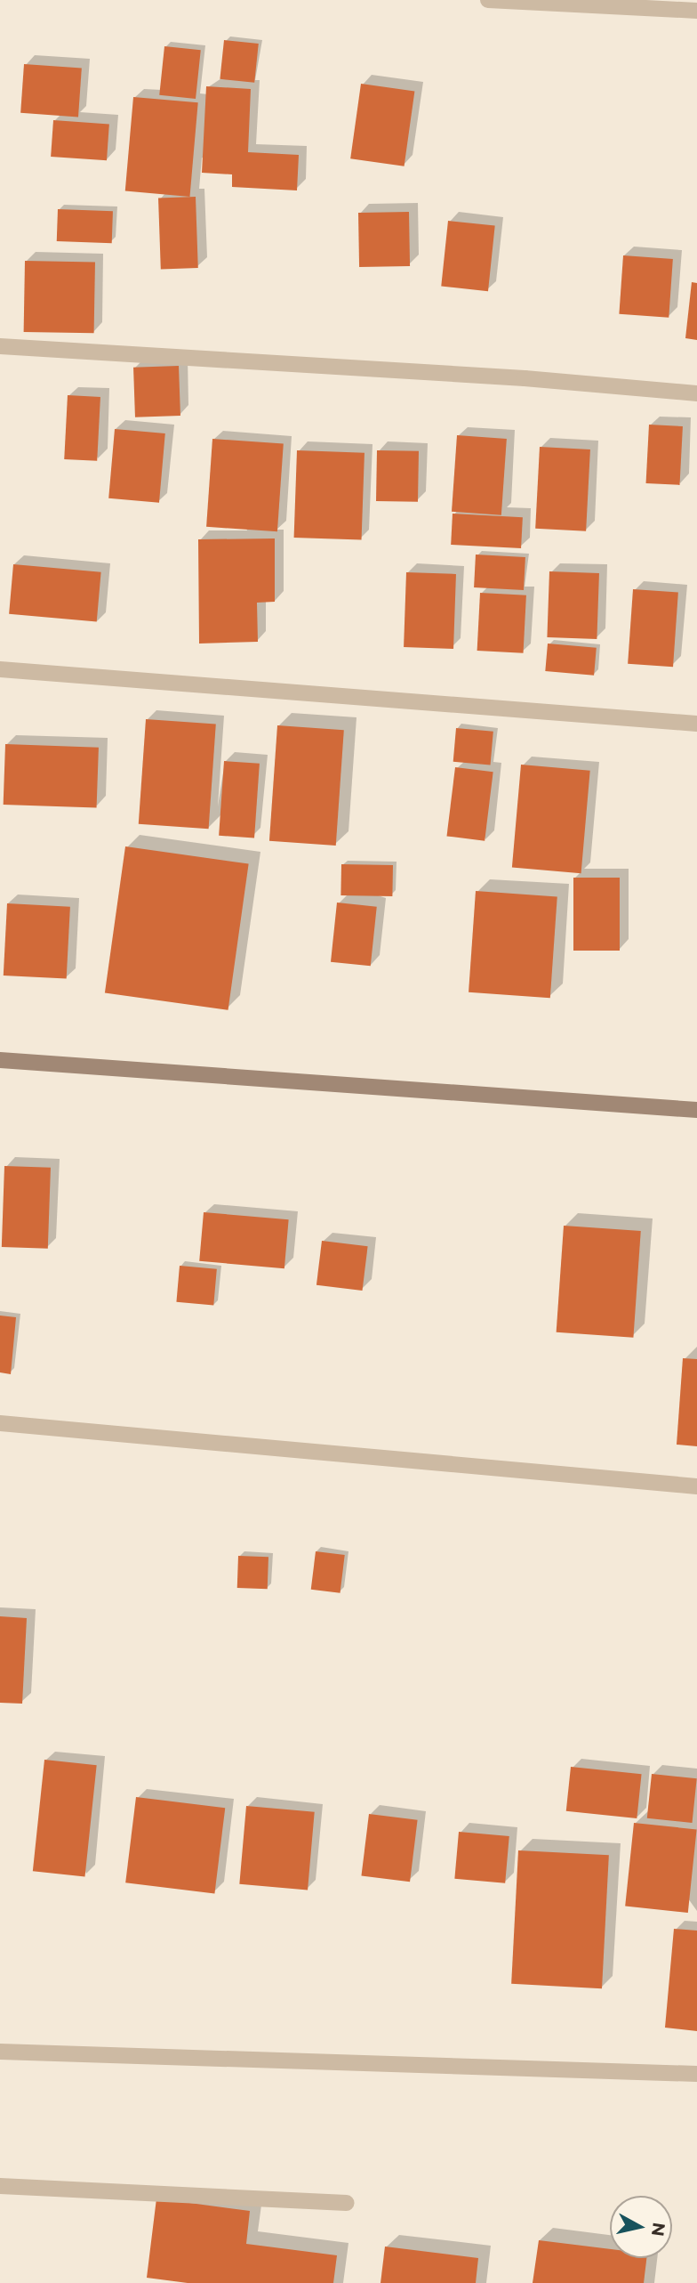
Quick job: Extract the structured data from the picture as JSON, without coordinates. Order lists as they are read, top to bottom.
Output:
{
  "north": "right"
}
